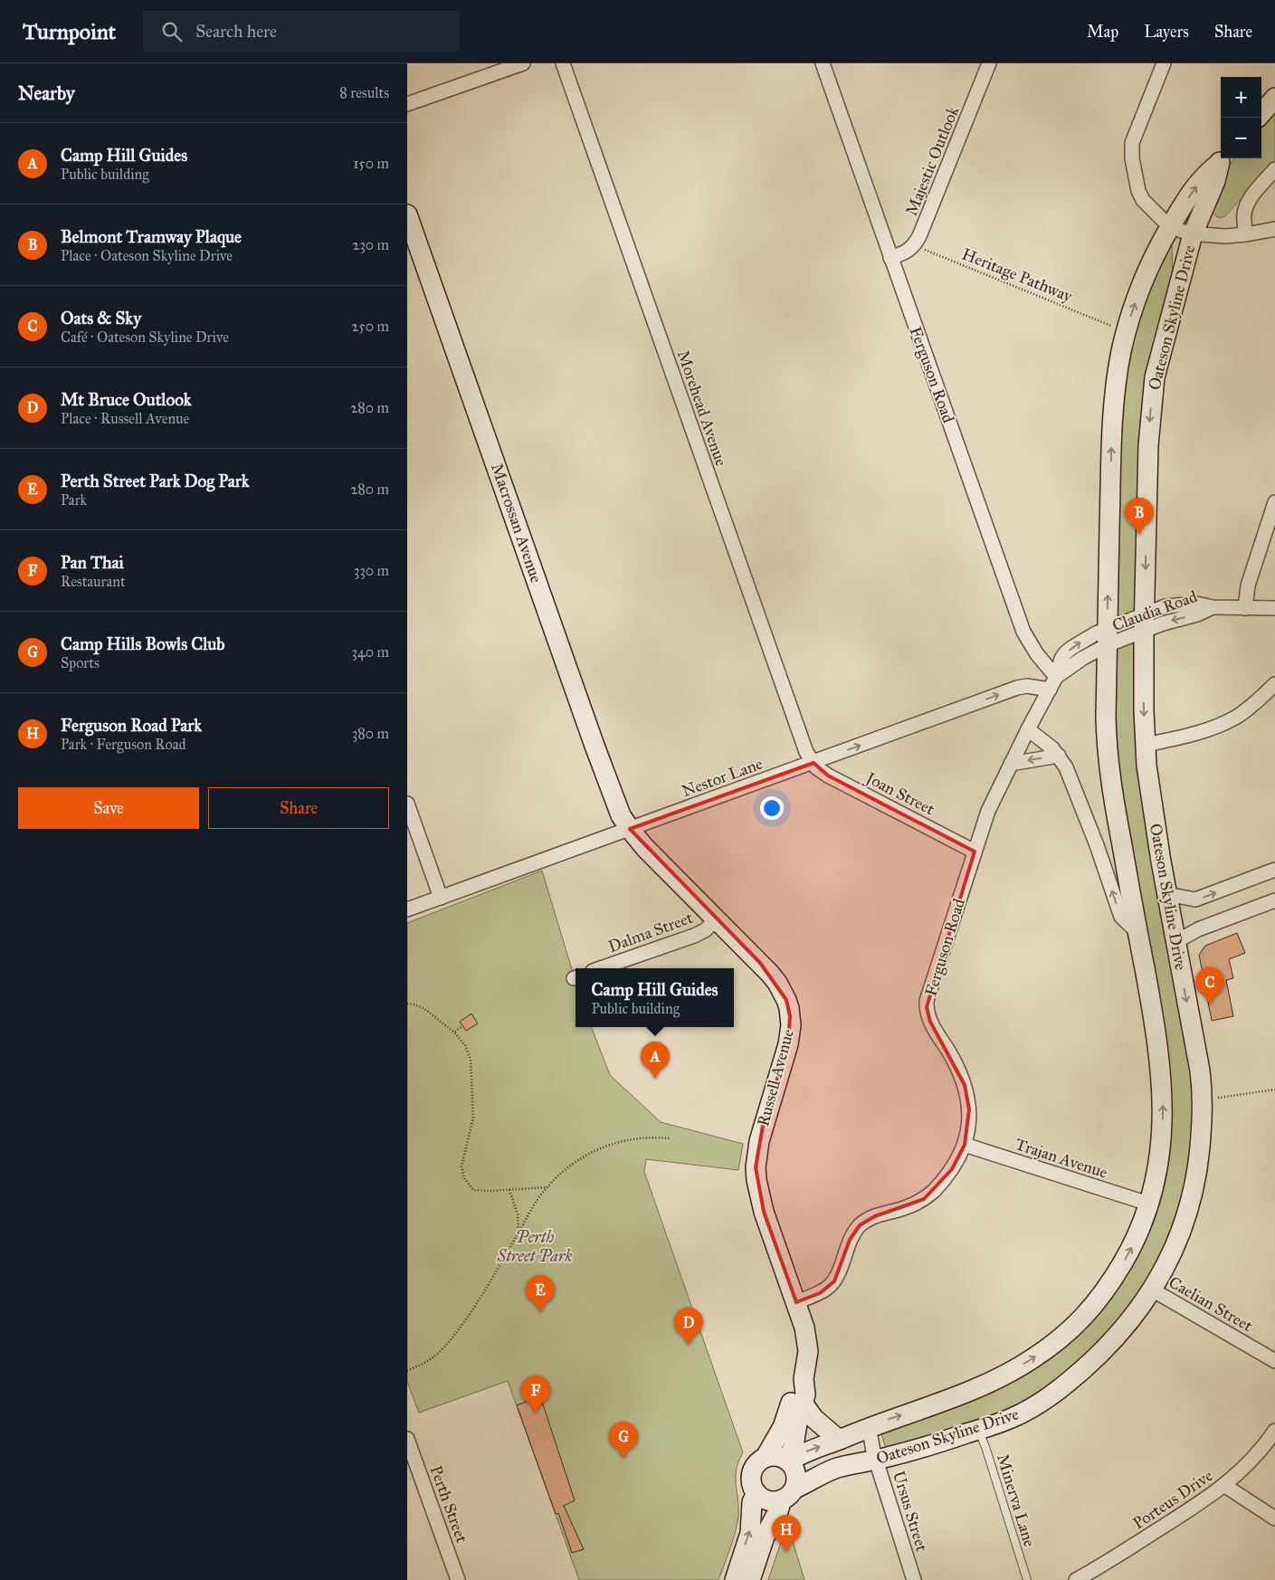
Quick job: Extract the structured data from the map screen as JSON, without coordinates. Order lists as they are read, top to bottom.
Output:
{
  "streets": {
    "main road": ["Oateson Skyline Drive", "Macrossan Avenue", "Russell Avenue"],
    "street": [
      "Majestic Outlook",
      "Ferguson Road",
      "Morehead Avenue",
      "Claudia Road",
      "Nestor Lane",
      "Joan Street",
      "Dalma Street",
      "Trajan Avenue",
      "Caelian Street",
      "Porteus Drive",
      "Perth Street",
      "Ursus Street"
    ],
    "lane": ["Minerva Lane"],
    "path": ["Heritage Pathway"]
  },
  "crossings": [
    ["Majestic Outlook", "Heritage Pathway"],
    ["Oateson Skyline Drive", "Ferguson Road"],
    ["Oateson Skyline Drive", "Claudia Road"],
    ["Oateson Skyline Drive", "Trajan Avenue"],
    ["Oateson Skyline Drive", "Caelian Street"],
    ["Oateson Skyline Drive", "Minerva Lane"],
    ["Oateson Skyline Drive", "Ursus Street"],
    ["Ferguson Road", "Claudia Road"],
    ["Ferguson Road", "Nestor Lane"],
    ["Ferguson Road", "Joan Street"],
    ["Ferguson Road", "Russell Avenue"],
    ["Ferguson Road", "Trajan Avenue"],
    ["Morehead Avenue", "Nestor Lane"],
    ["Morehead Avenue", "Joan Street"],
    ["Macrossan Avenue", "Nestor Lane"],
    ["Macrossan Avenue", "Russell Avenue"],
    ["Nestor Lane", "Joan Street"],
    ["Nestor Lane", "Russell Avenue"],
    ["Dalma Street", "Russell Avenue"]
  ],
  "one_way": ["Nestor Lane"],
  "parks": ["Perth Street Park"],
  "page": {
    "header": "Turnpoint",
    "search": "Search here",
    "nav": ["Map", "Layers", "Share"],
    "heading": ["Nearby", "8 results"],
    "map_buttons": ["+", "−"],
    "list": [
      {
        "mark": "A",
        "name": "Camp Hill Guides",
        "note": "Public building",
        "value": "150 m"
      },
      {
        "mark": "B",
        "name": "Belmont Tramway Plaque",
        "note": "Place · Oateson Skyline Drive",
        "value": "230 m"
      },
      {
        "mark": "C",
        "name": "Oats & Sky",
        "note": "Café · Oateson Skyline Drive",
        "value": "250 m"
      },
      {
        "mark": "D",
        "name": "Mt Bruce Outlook",
        "note": "Place · Russell Avenue",
        "value": "280 m"
      },
      {
        "mark": "E",
        "name": "Perth Street Park Dog Park",
        "note": "Park",
        "value": "280 m"
      },
      {
        "mark": "F",
        "name": "Pan Thai",
        "note": "Restaurant",
        "value": "330 m"
      },
      {
        "mark": "G",
        "name": "Camp Hills Bowls Club",
        "note": "Sports",
        "value": "340 m"
      },
      {
        "mark": "H",
        "name": "Ferguson Road Park",
        "note": "Park · Ferguson Road",
        "value": "380 m"
      }
    ],
    "pins": [
      "B",
      "C",
      "A",
      "E",
      "D",
      "F",
      "G",
      "H"
    ],
    "buttons": ["Save", "Share"],
    "popup": ["Camp Hill Guides", "Public building"]
  }
}
